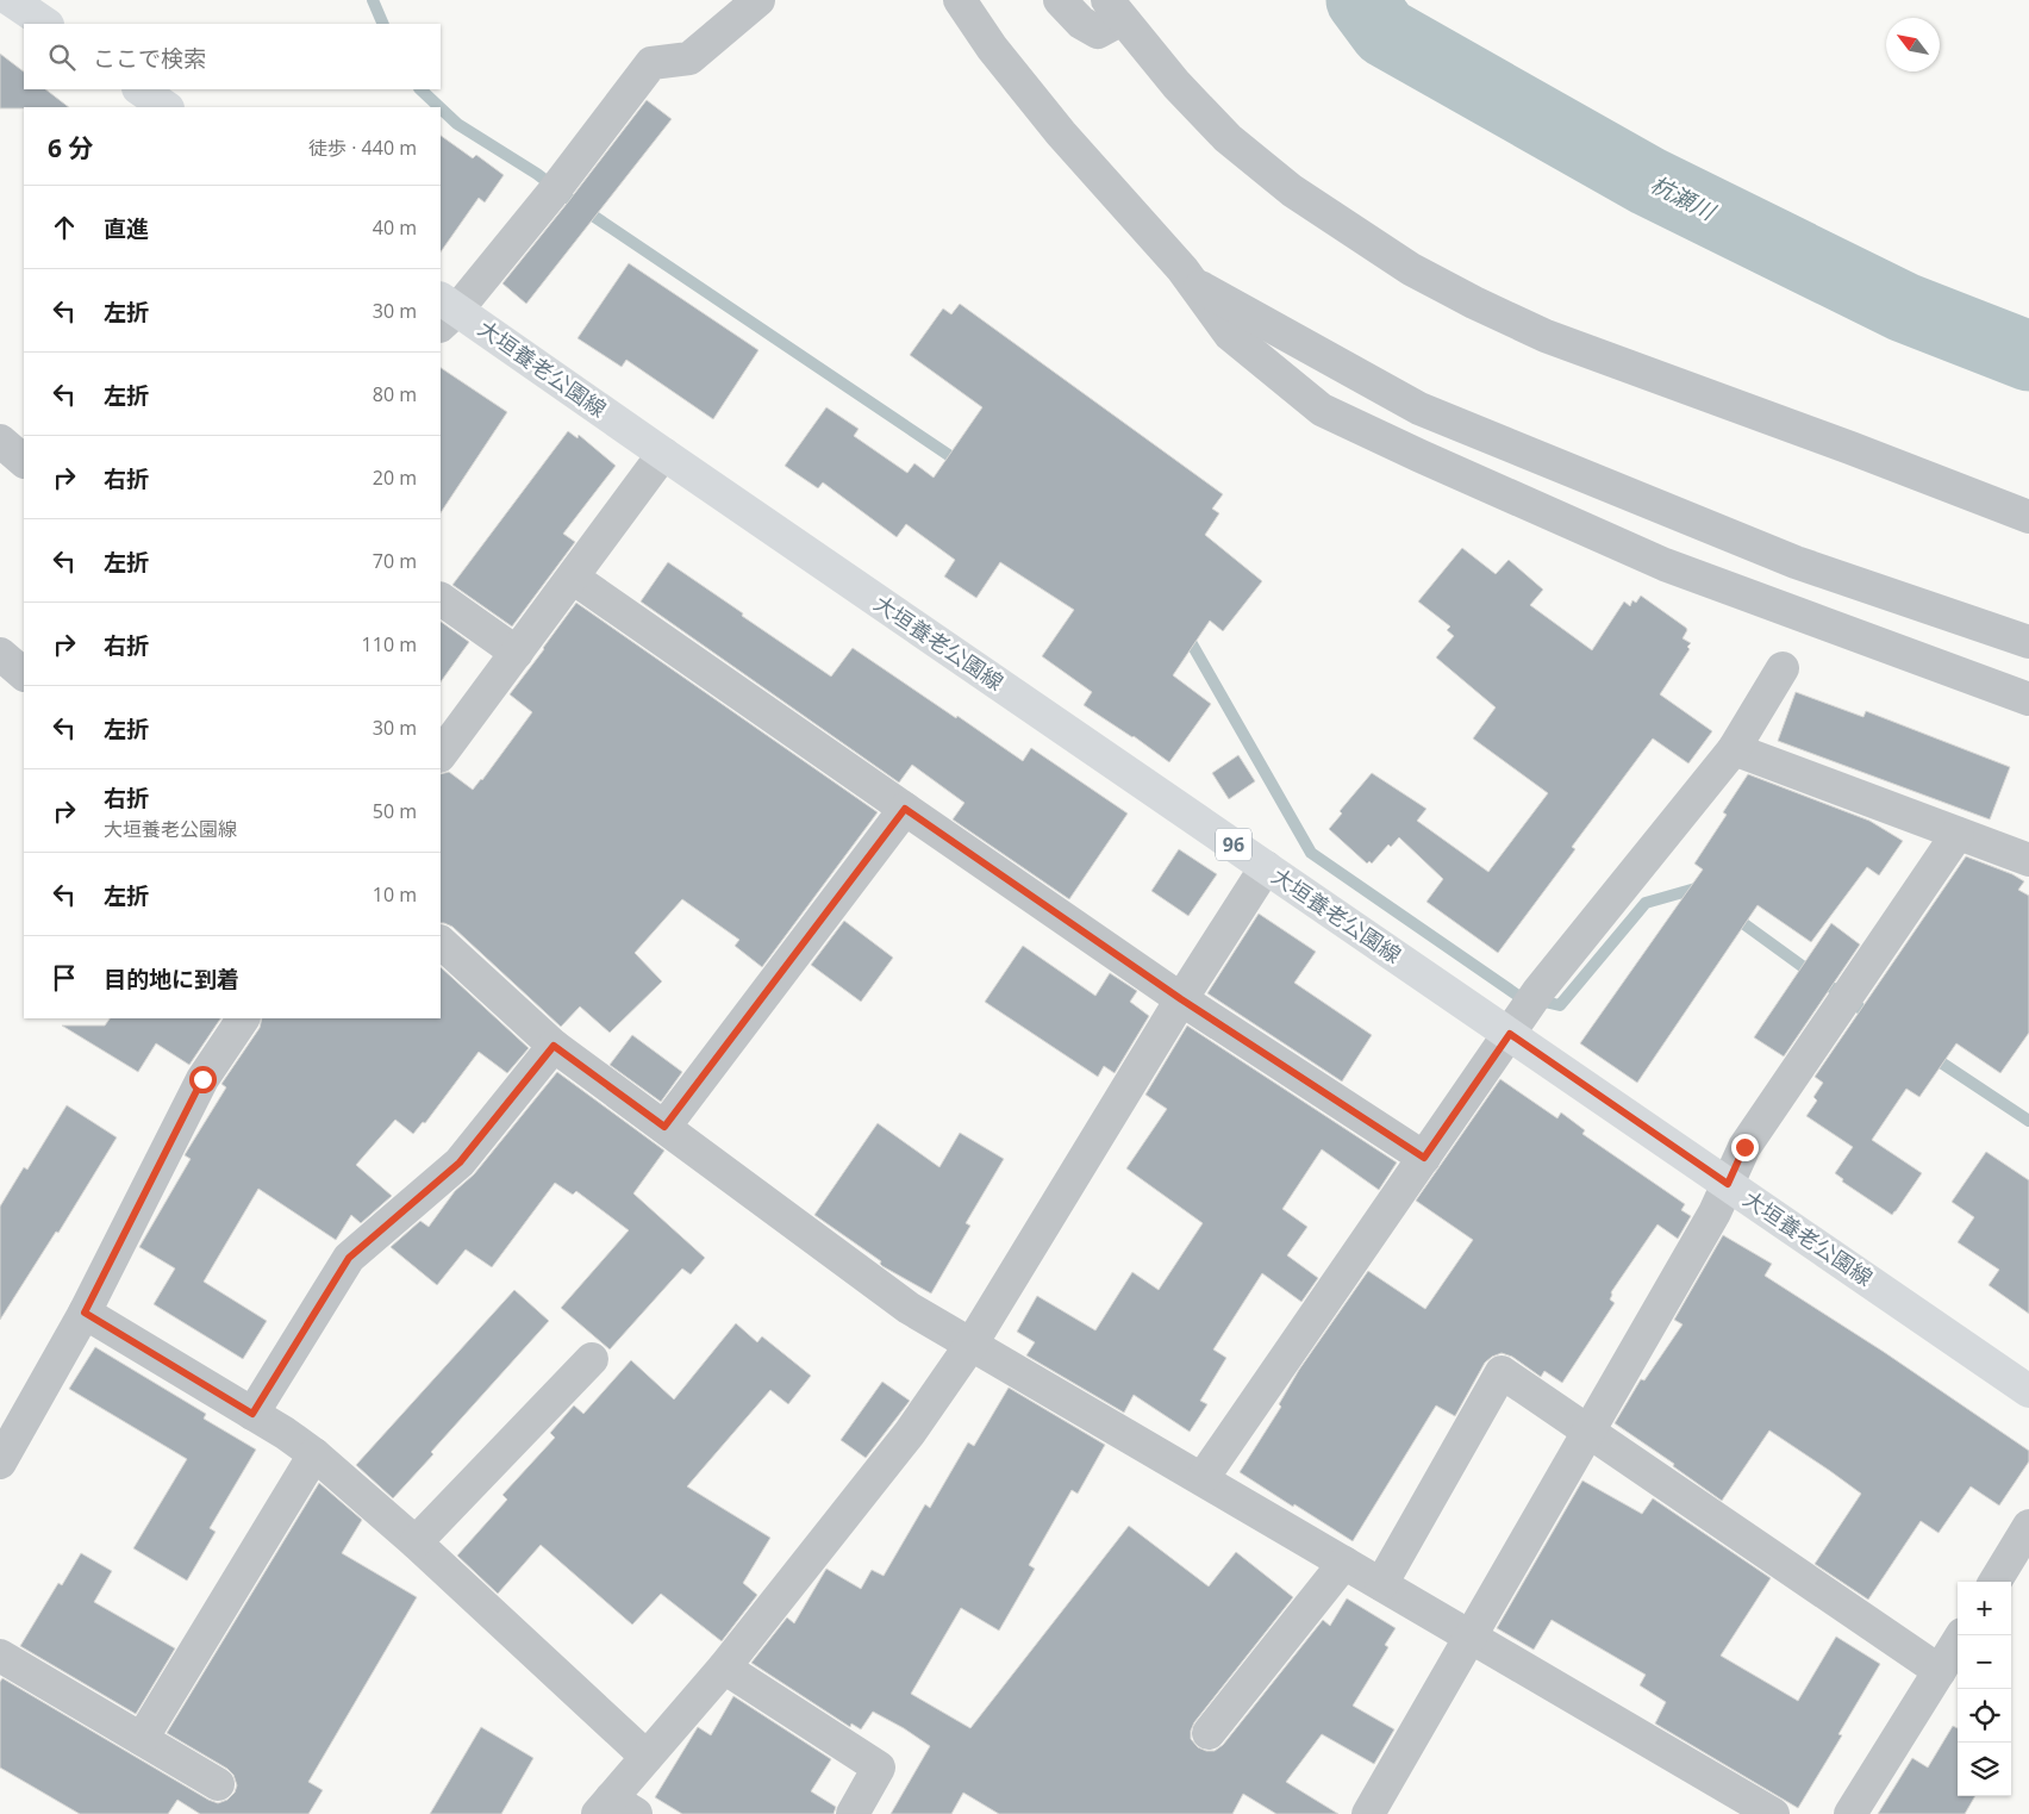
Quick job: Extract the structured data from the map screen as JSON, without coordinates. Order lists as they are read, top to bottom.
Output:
{
  "streets": {
    "main road": ["大垣養老公園線", "96"]
  },
  "water": ["杭瀬川"],
  "north": "top left",
  "page": {
    "search": "ここで検索",
    "heading": ["6 分", "徒歩 · 440 m"],
    "list": [
      ["直進", "40 m"],
      ["左折", "30 m"],
      ["左折", "80 m"],
      ["右折", "20 m"],
      ["左折", "70 m"],
      ["右折", "110 m"],
      ["左折", "30 m"],
      ["右折", "大垣養老公園線", "50 m"],
      ["左折", "10 m"],
      "目的地に到着"
    ],
    "map_buttons": ["+", "−"]
  }
}
